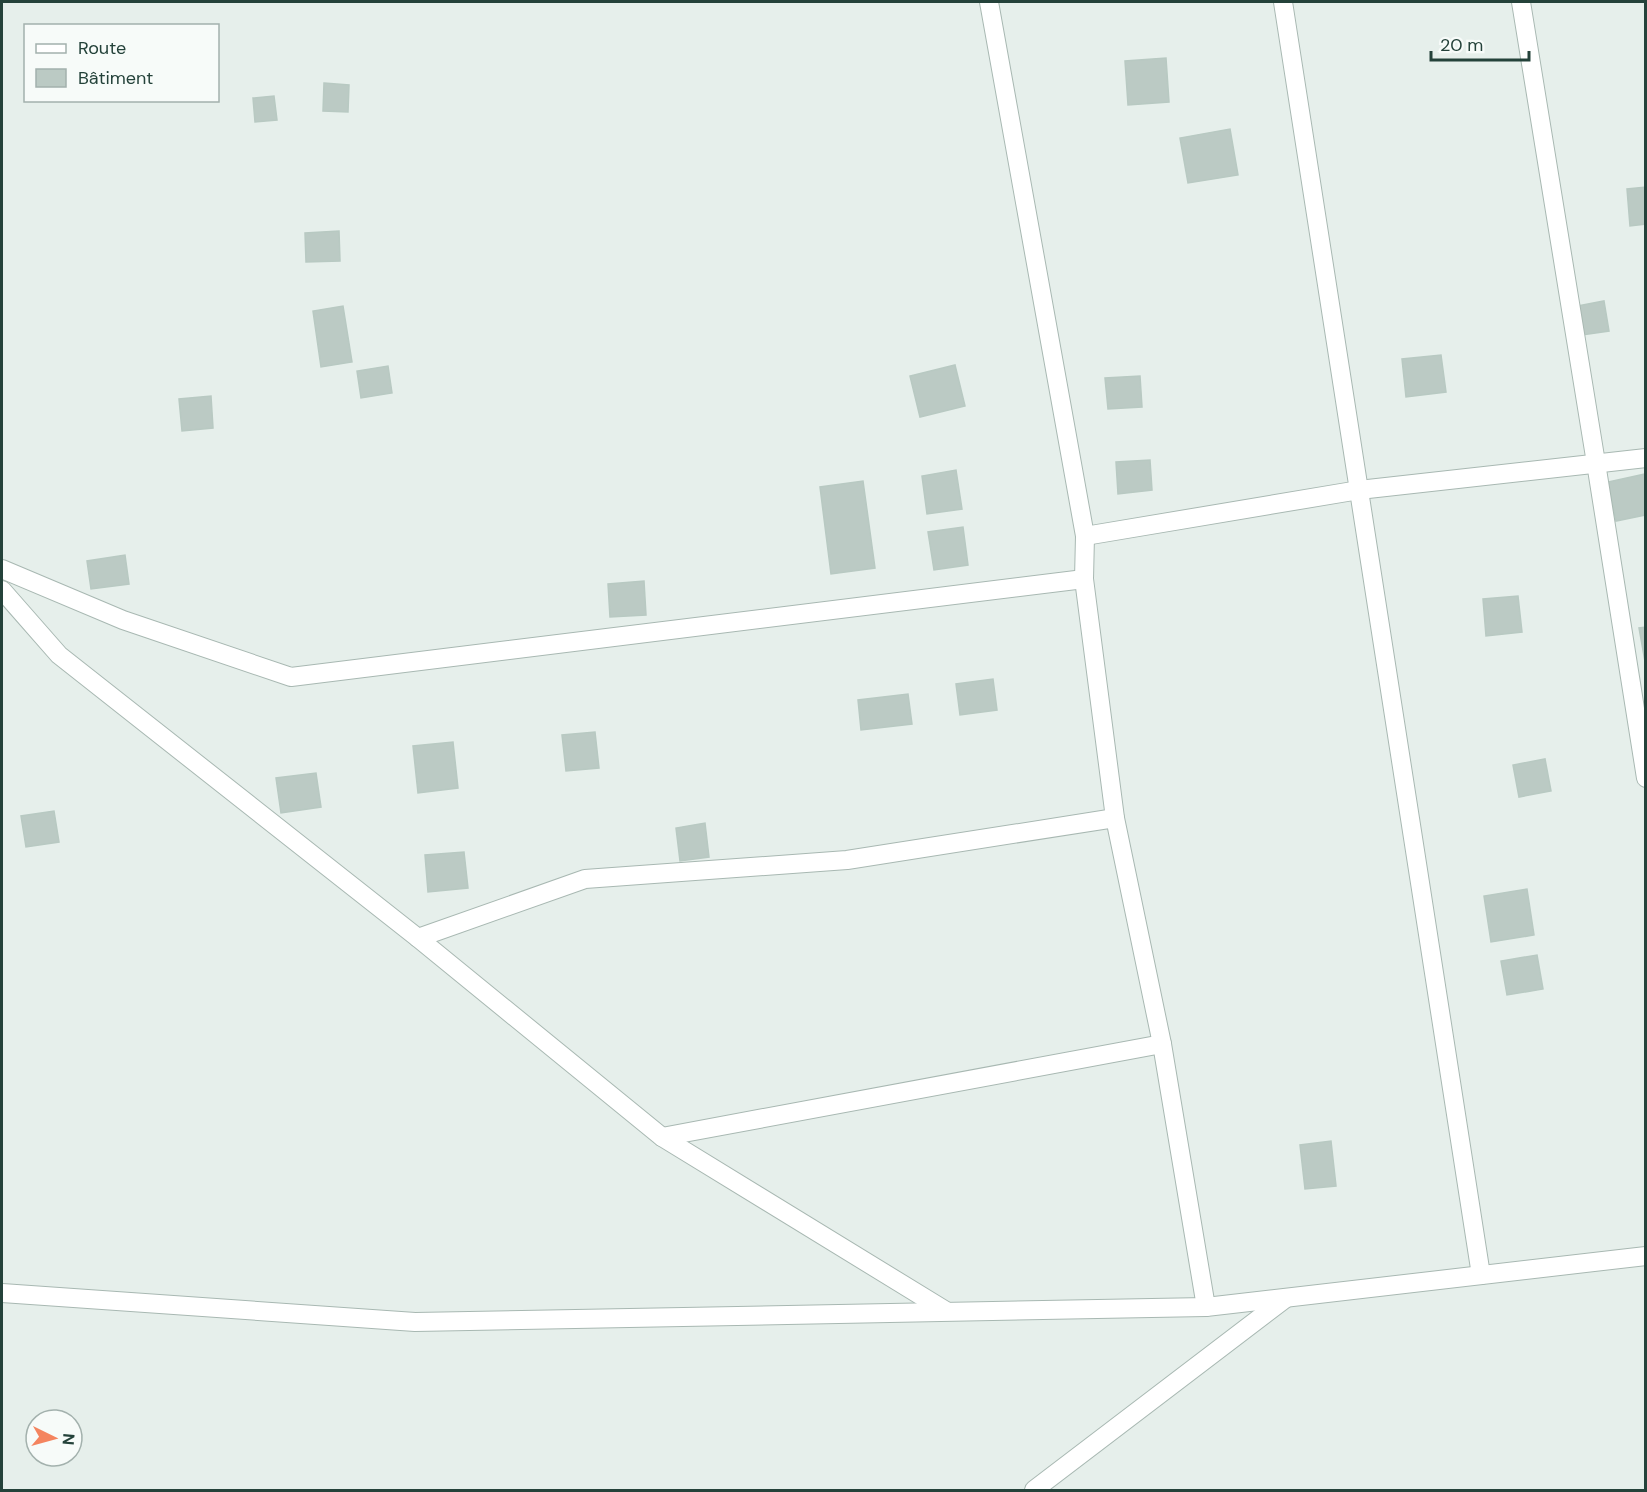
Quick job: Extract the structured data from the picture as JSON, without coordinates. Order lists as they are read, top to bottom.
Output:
{
  "legend": ["Route", "Bâtiment"],
  "scale_bar": "20 m",
  "north": "right"
}
